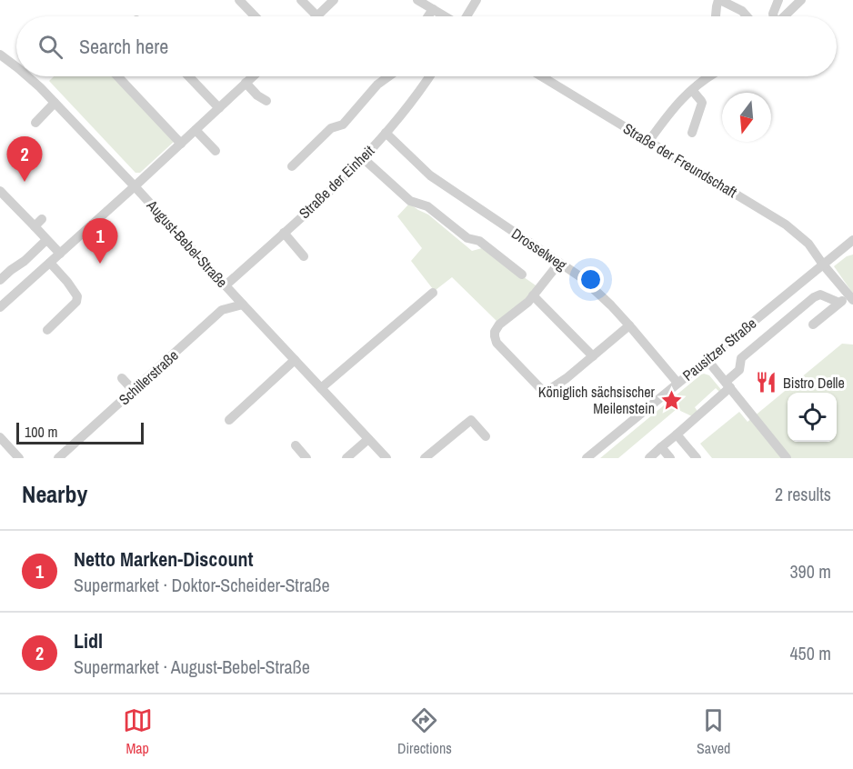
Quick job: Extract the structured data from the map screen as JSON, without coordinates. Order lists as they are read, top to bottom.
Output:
{
  "streets": {
    "street": [
      "Straße der Freundschaft",
      "Straße der Einheit",
      "August-Bebel-Straße",
      "Drosselweg",
      "Pausitzer Straße",
      "Schillerstraße"
    ]
  },
  "crossings": [
    ["Straße der Freundschaft", "Pausitzer Straße"],
    ["Straße der Einheit", "August-Bebel-Straße"],
    ["Straße der Einheit", "Drosselweg"],
    ["August-Bebel-Straße", "Schillerstraße"],
    ["Drosselweg", "Pausitzer Straße"]
  ],
  "places": {
    "restaurant": ["Bistro Delle"],
    "place": ["Königlich sächsischer Meilenstein"]
  },
  "scale_bar": "100 m",
  "north": "bottom",
  "page": {
    "search": "Search here",
    "pins": ["2", "1"],
    "scale": "100 m",
    "heading": ["Nearby", "2 results"],
    "list": [
      {
        "mark": "1",
        "name": "Netto Marken-Discount",
        "note": "Supermarket · Doktor-Scheider-Straße",
        "value": "390 m"
      },
      {
        "mark": "2",
        "name": "Lidl",
        "note": "Supermarket · August-Bebel-Straße",
        "value": "450 m"
      }
    ],
    "nav": ["Map", "Directions", "Saved"]
  }
}
